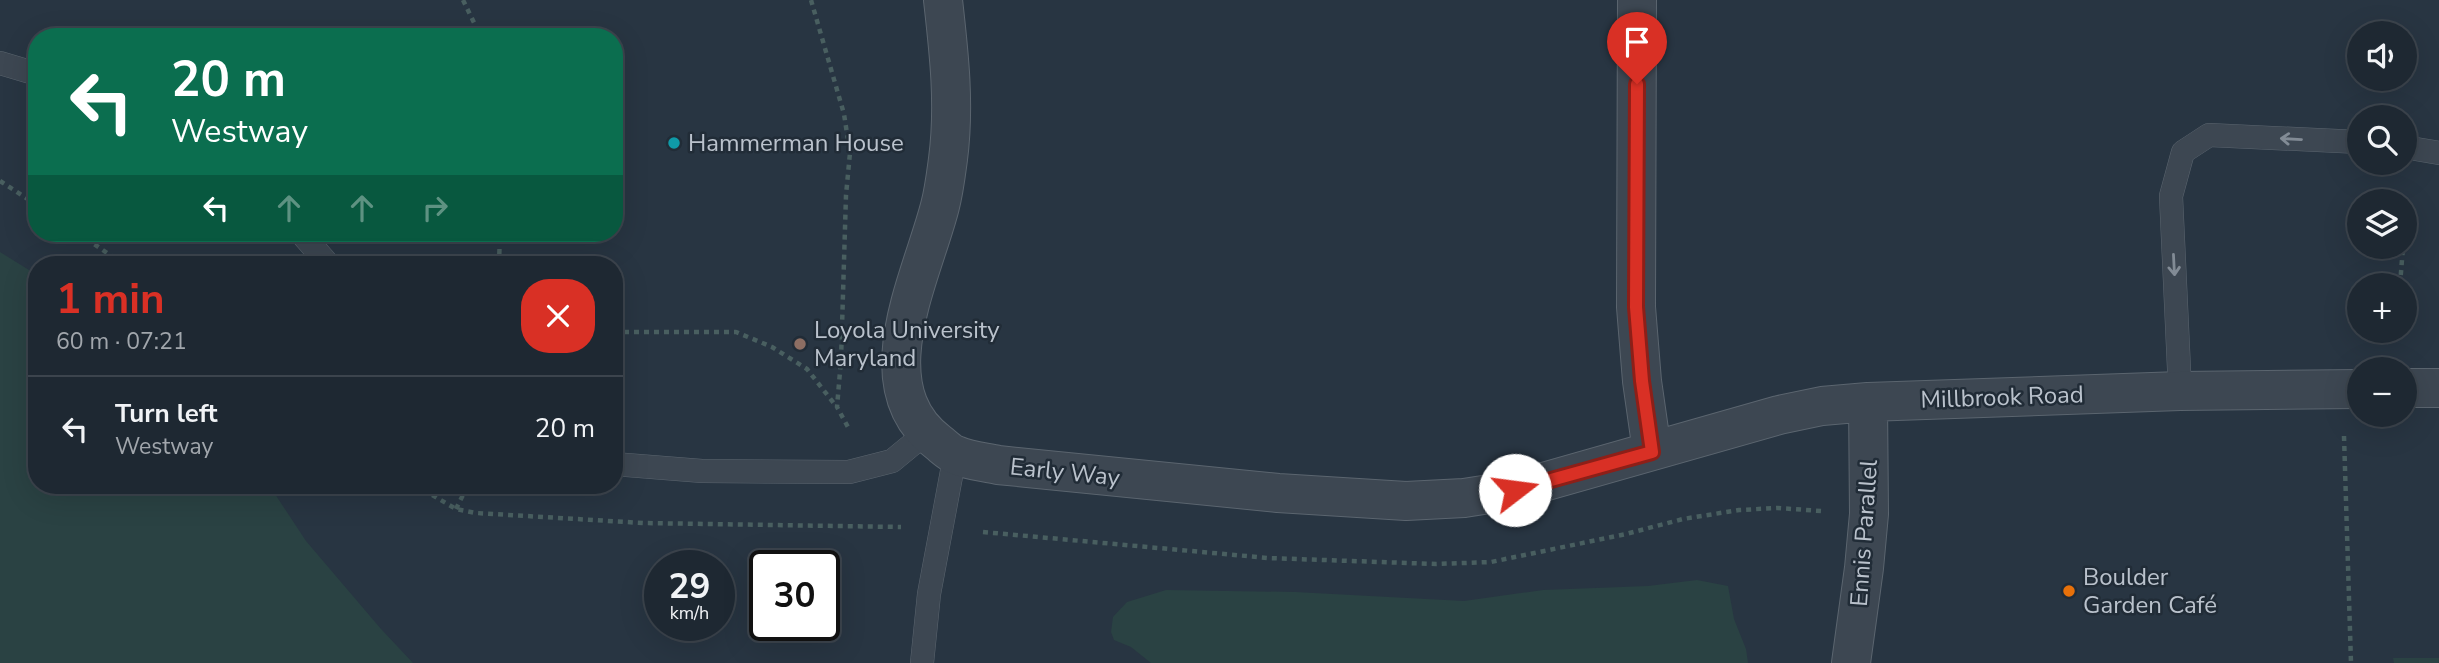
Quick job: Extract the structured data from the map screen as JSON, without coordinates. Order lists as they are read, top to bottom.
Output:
{
  "streets": {
    "street": ["Millbrook Road", "Early Way", "Ennis Parallel"]
  },
  "crossings": [
    ["Millbrook Road", "Early Way"],
    ["Millbrook Road", "Ennis Parallel"]
  ],
  "places": ["Hammerman House", "Loyola University Maryland", "Boulder Garden Café"],
  "page": {
    "map_buttons": ["+", "−"],
    "turn": ["20 m", "Westway"],
    "heading": ["1 min", "60 m · 07:21"],
    "list": [
      {
        "name": "Turn left",
        "note": "Westway",
        "value": "20 m"
      }
    ],
    "speed": "29 km/h",
    "limit": "30"
  }
}
